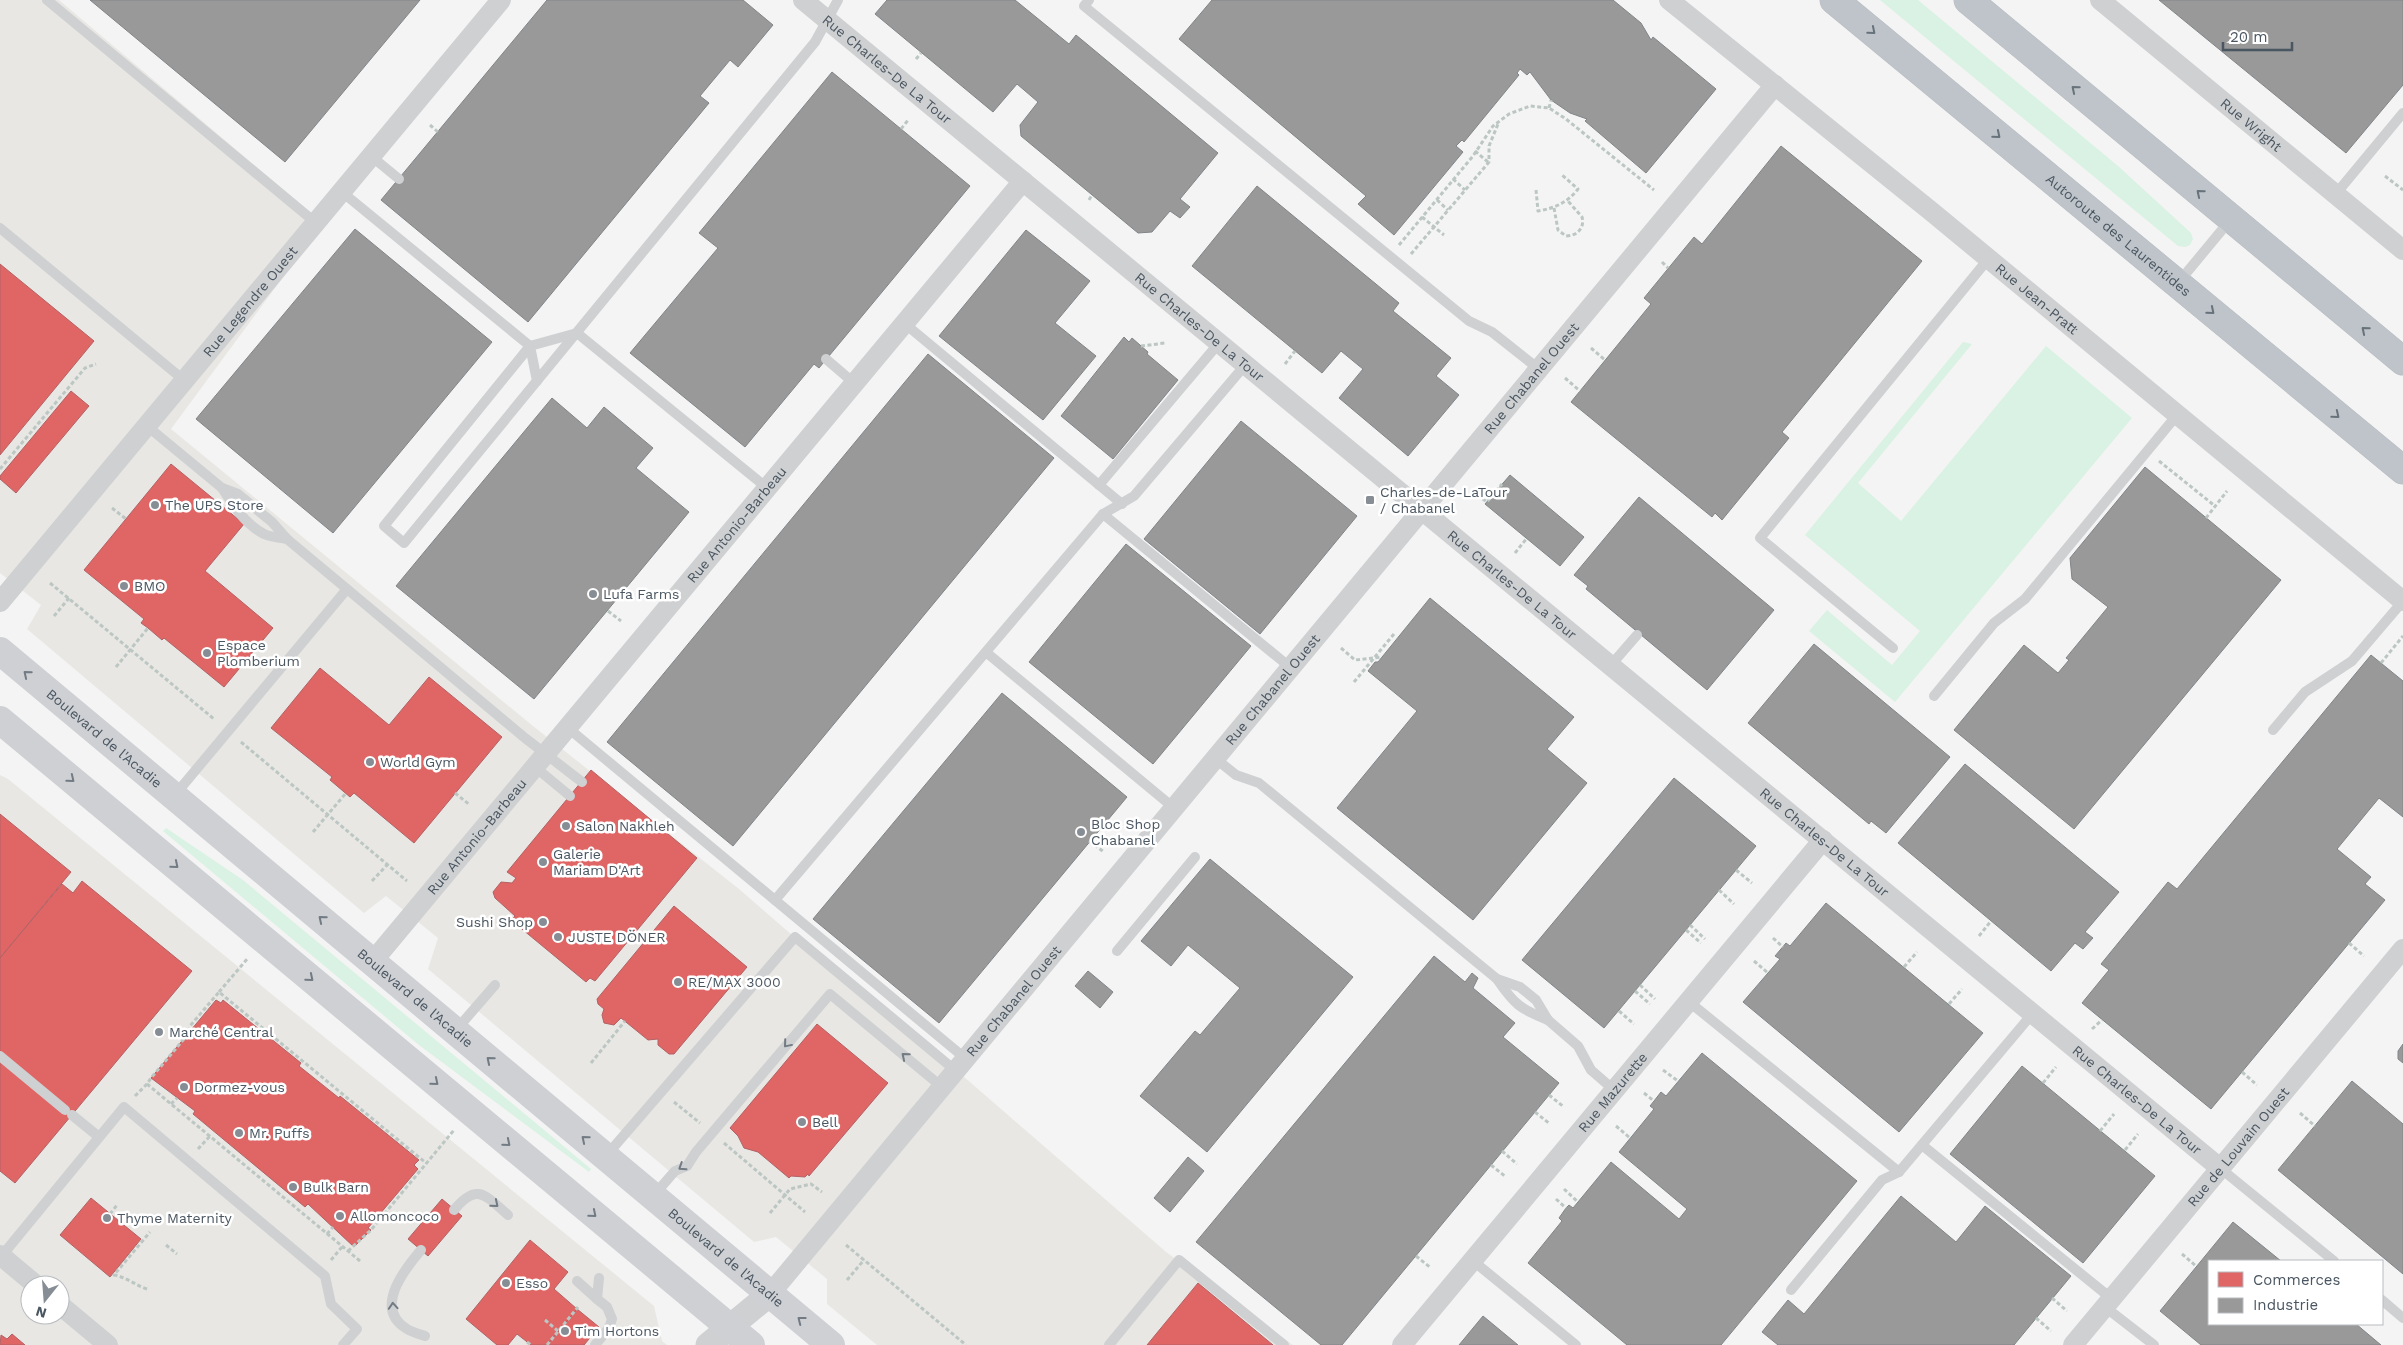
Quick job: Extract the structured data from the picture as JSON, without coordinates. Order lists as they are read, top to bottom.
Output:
{
  "streets": {
    "highway": ["Autoroute des Laurentides"],
    "main road": ["Boulevard de l'Acadie"],
    "street": [
      "Rue Charles-De La Tour",
      "Rue Wright",
      "Rue Jean-Pratt",
      "Rue Legendre Ouest",
      "Rue Chabanel Ouest",
      "Rue Antonio-Barbeau",
      "Rue Mazurette",
      "Rue de Louvain Ouest"
    ]
  },
  "crossings": [
    ["Rue Charles-De La Tour", "Rue Chabanel Ouest"],
    ["Rue Charles-De La Tour", "Rue Antonio-Barbeau"],
    ["Rue Charles-De La Tour", "Rue Mazurette"],
    ["Rue Charles-De La Tour", "Rue de Louvain Ouest"],
    ["Rue Jean-Pratt", "Rue Chabanel Ouest"],
    ["Rue Chabanel Ouest", "Boulevard de l'Acadie"],
    ["Rue Antonio-Barbeau", "Boulevard de l'Acadie"]
  ],
  "places": {
    "transit": ["Charles-de-LaTour / Chabanel"],
    "other": [
      "The UPS Store",
      "BMO",
      "Lufa Farms",
      "Espace Plomberium",
      "World Gym",
      "Salon Nakhleh",
      "Bloc Shop Chabanel",
      "Galerie Mariam D'Art",
      "Sushi Shop",
      "JUSTE DÖNER",
      "RE/MAX 3000",
      "Marché Central",
      "Dormez-vous",
      "Bell",
      "Mr. Puffs",
      "Bulk Barn",
      "Allomoncoco",
      "Thyme Maternity",
      "Esso",
      "Tim Hortons"
    ]
  },
  "legend": ["Commerces", "Industrie"],
  "scale_bar": "20 m",
  "north": "bottom"
}
